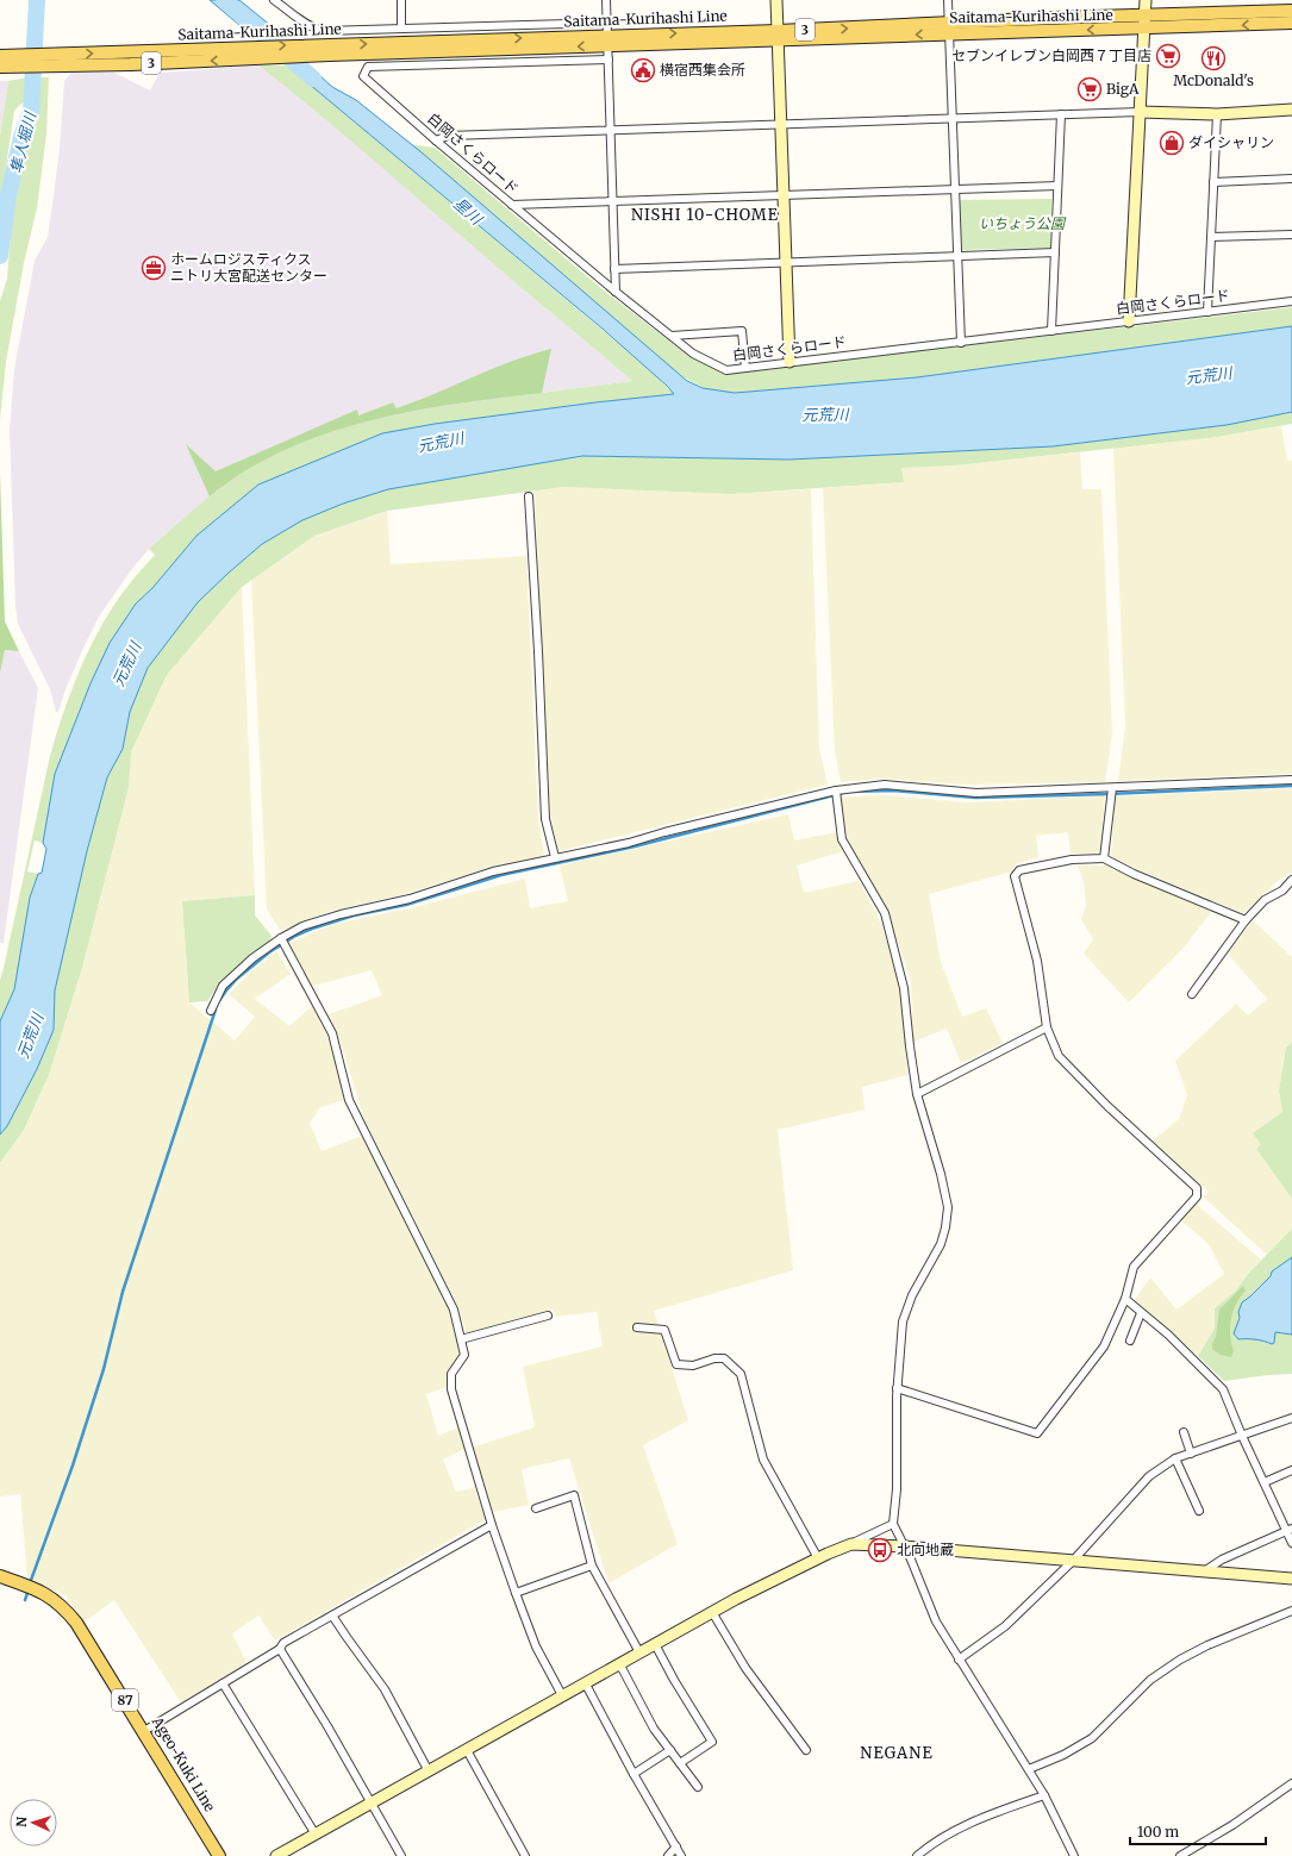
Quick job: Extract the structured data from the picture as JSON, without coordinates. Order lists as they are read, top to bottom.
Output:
{
  "streets": {
    "main road": [
      "Saitama-Kurihashi Line",
      "3",
      "87",
      "Ageo-Kuki Line"
    ],
    "street": ["白岡さくらロード"]
  },
  "districts": ["NISHI 10-CHOME", "NEGANE"],
  "water": ["隼人堀川", "星川", "元荒川"],
  "parks": ["いちょう公園"],
  "places": {
    "supermarket": ["セブンイレブン白岡西７丁目店", "BigA"],
    "restaurant": ["McDonald's"],
    "public building": ["横宿西集会所"],
    "shop": ["ダイシャリン"],
    "office": ["ホームロジスティクス ニトリ大宮配送センター"],
    "bus stop": ["北向地蔵"]
  },
  "scale_bar": "100 m",
  "north": "left"
}
